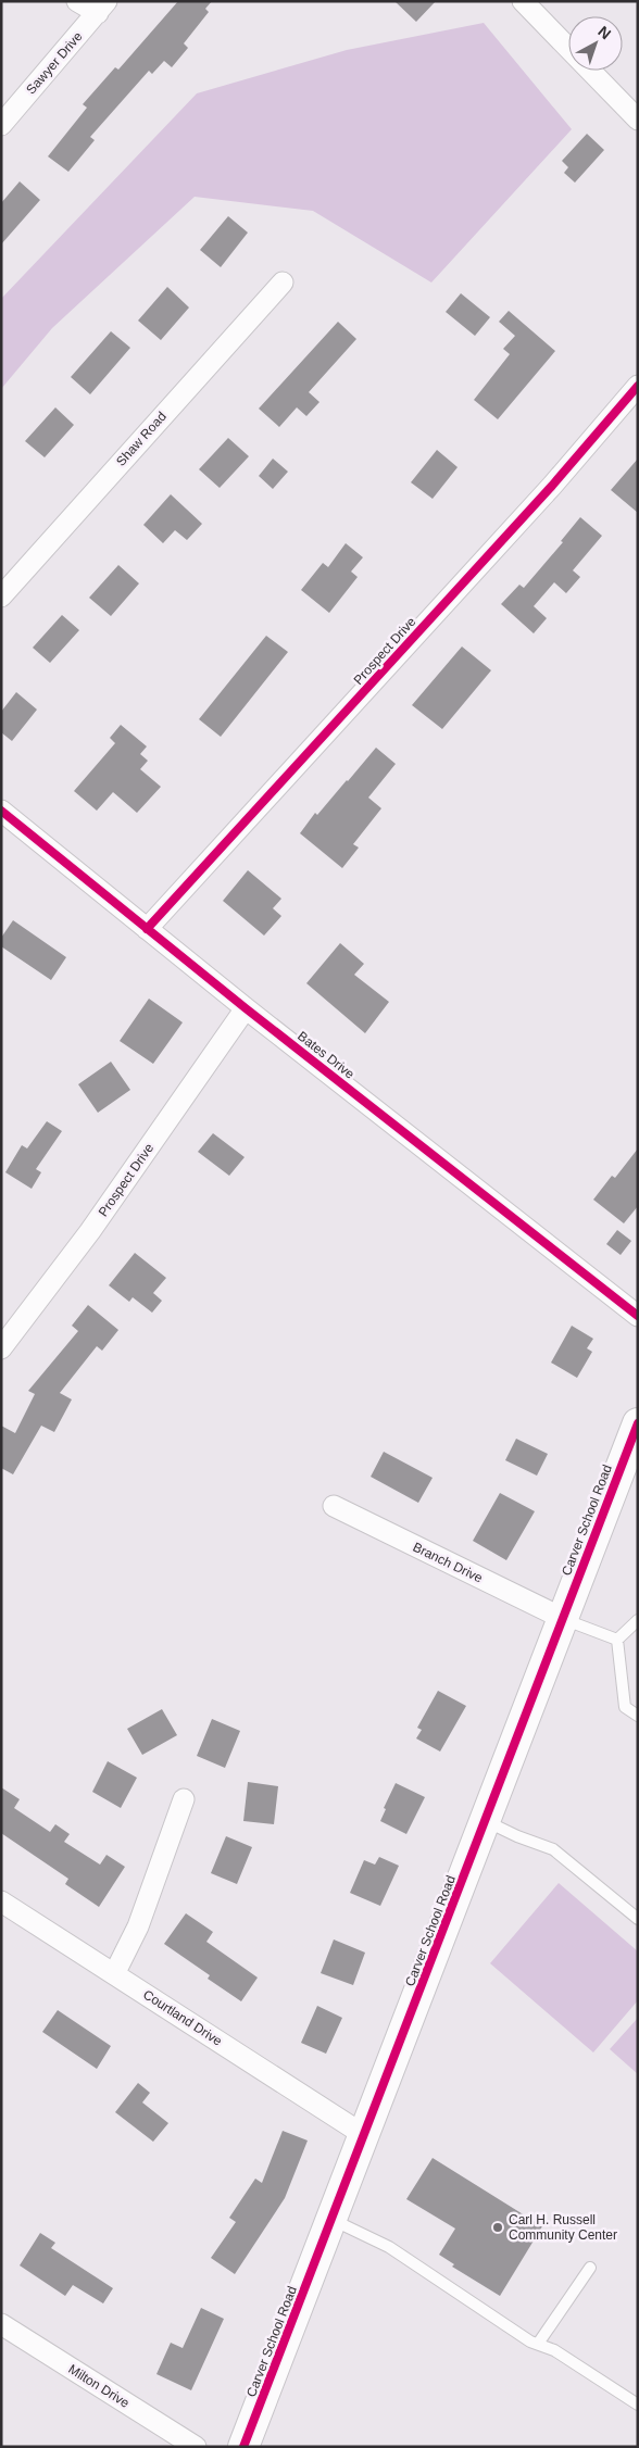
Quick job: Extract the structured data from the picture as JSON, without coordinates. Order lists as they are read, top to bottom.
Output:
{
  "streets": {
    "main road": ["Carver School Road"],
    "street": [
      "Sawyer Drive",
      "Shaw Road",
      "Prospect Drive",
      "Bates Drive",
      "Branch Drive",
      "Courtland Drive",
      "Milton Drive"
    ]
  },
  "crossings": [
    ["Prospect Drive", "Bates Drive"],
    ["Carver School Road", "Branch Drive"],
    ["Carver School Road", "Courtland Drive"]
  ],
  "places": ["Carl H. Russell Community Center"],
  "north": "top right"
}
